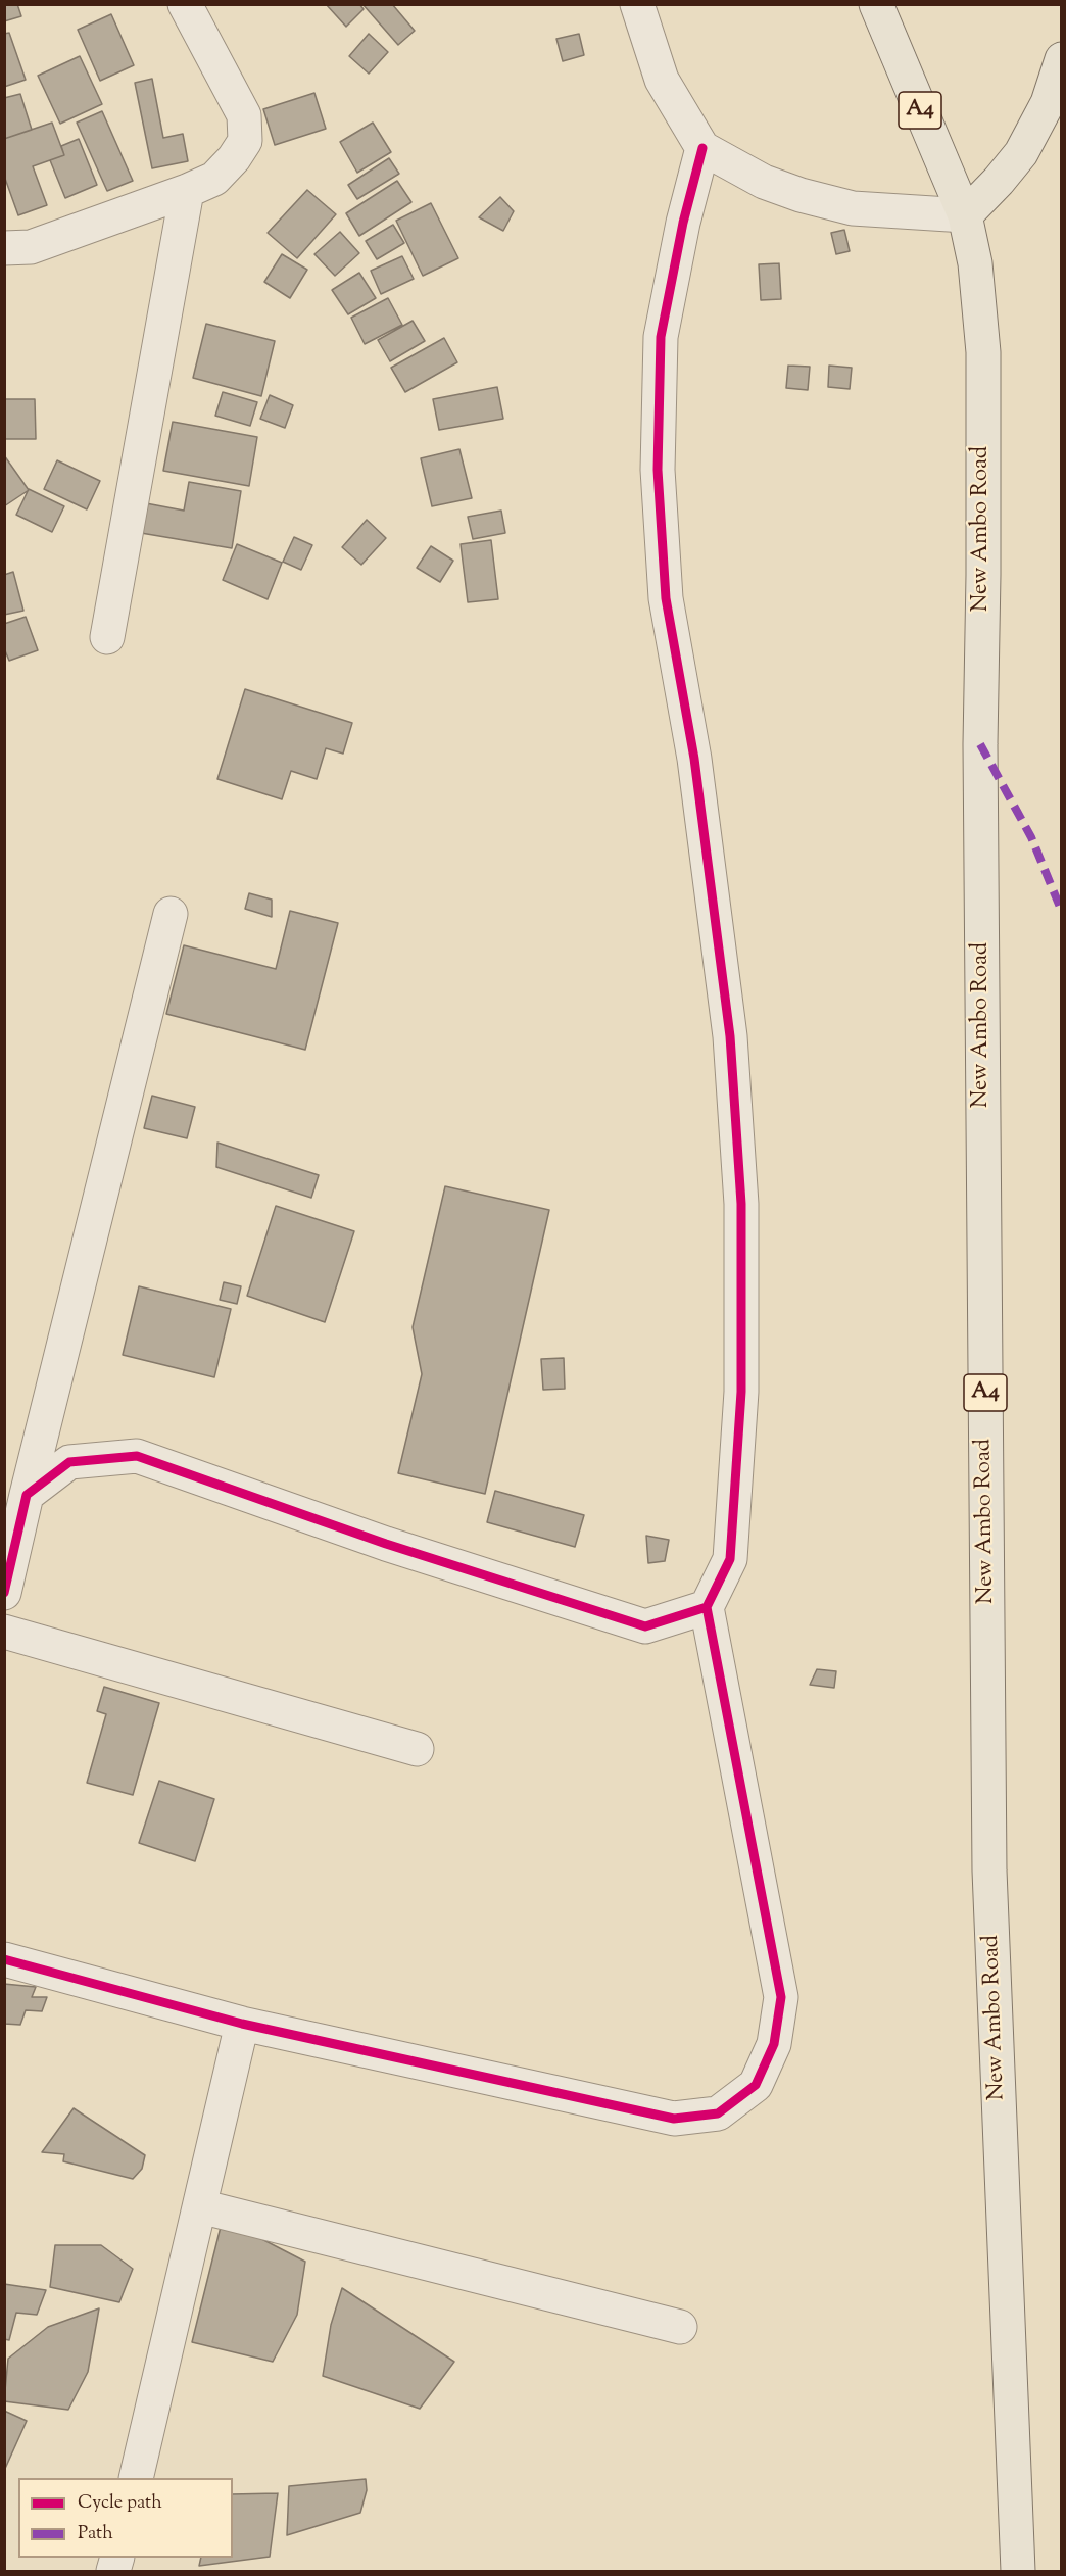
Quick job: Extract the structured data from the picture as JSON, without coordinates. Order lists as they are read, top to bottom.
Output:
{
  "streets": {
    "highway": ["A4", "New Ambo Road"]
  },
  "legend": ["Cycle path", "Path"]
}
